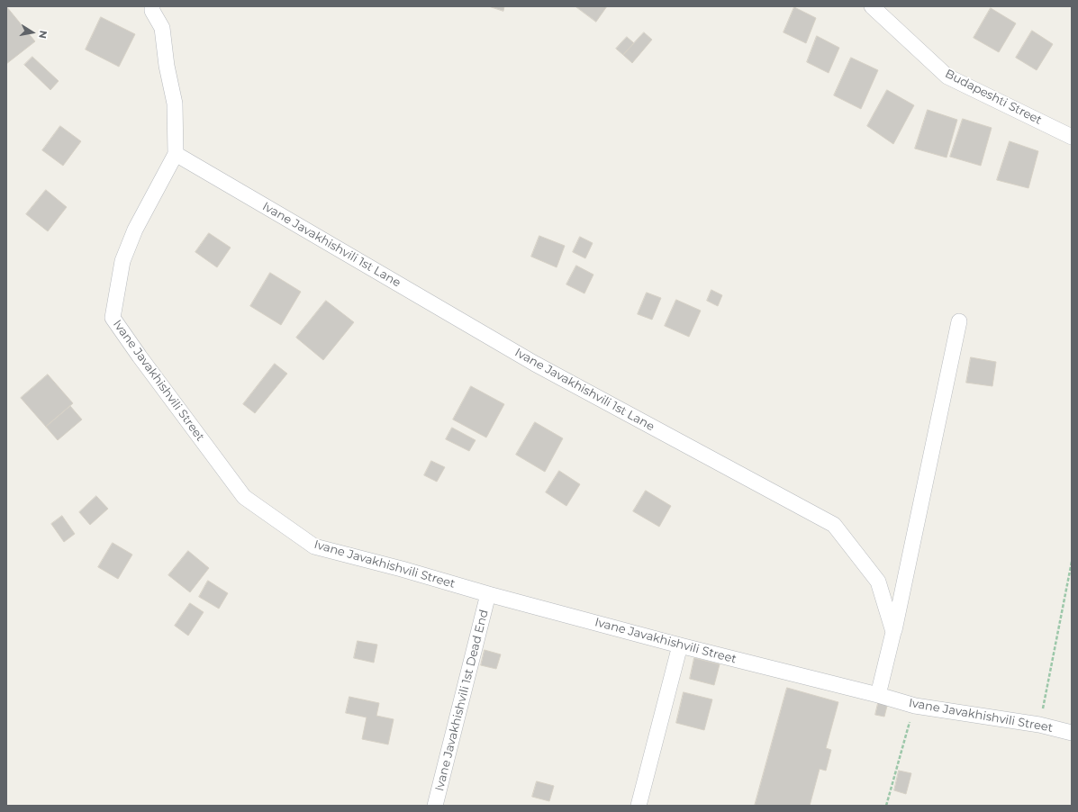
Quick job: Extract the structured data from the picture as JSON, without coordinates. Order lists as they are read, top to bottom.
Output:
{
  "streets": {
    "street": [
      "Budapeshti Street",
      "Ivane Javakhishvili 1st Lane",
      "Ivane Javakhishvili Street",
      "Ivane Javakhishvili 1st Dead End"
    ]
  },
  "crossings": [
    ["Ivane Javakhishvili 1st Lane", "Ivane Javakhishvili Street"],
    ["Ivane Javakhishvili Street", "Ivane Javakhishvili 1st Dead End"]
  ],
  "north": "right"
}
